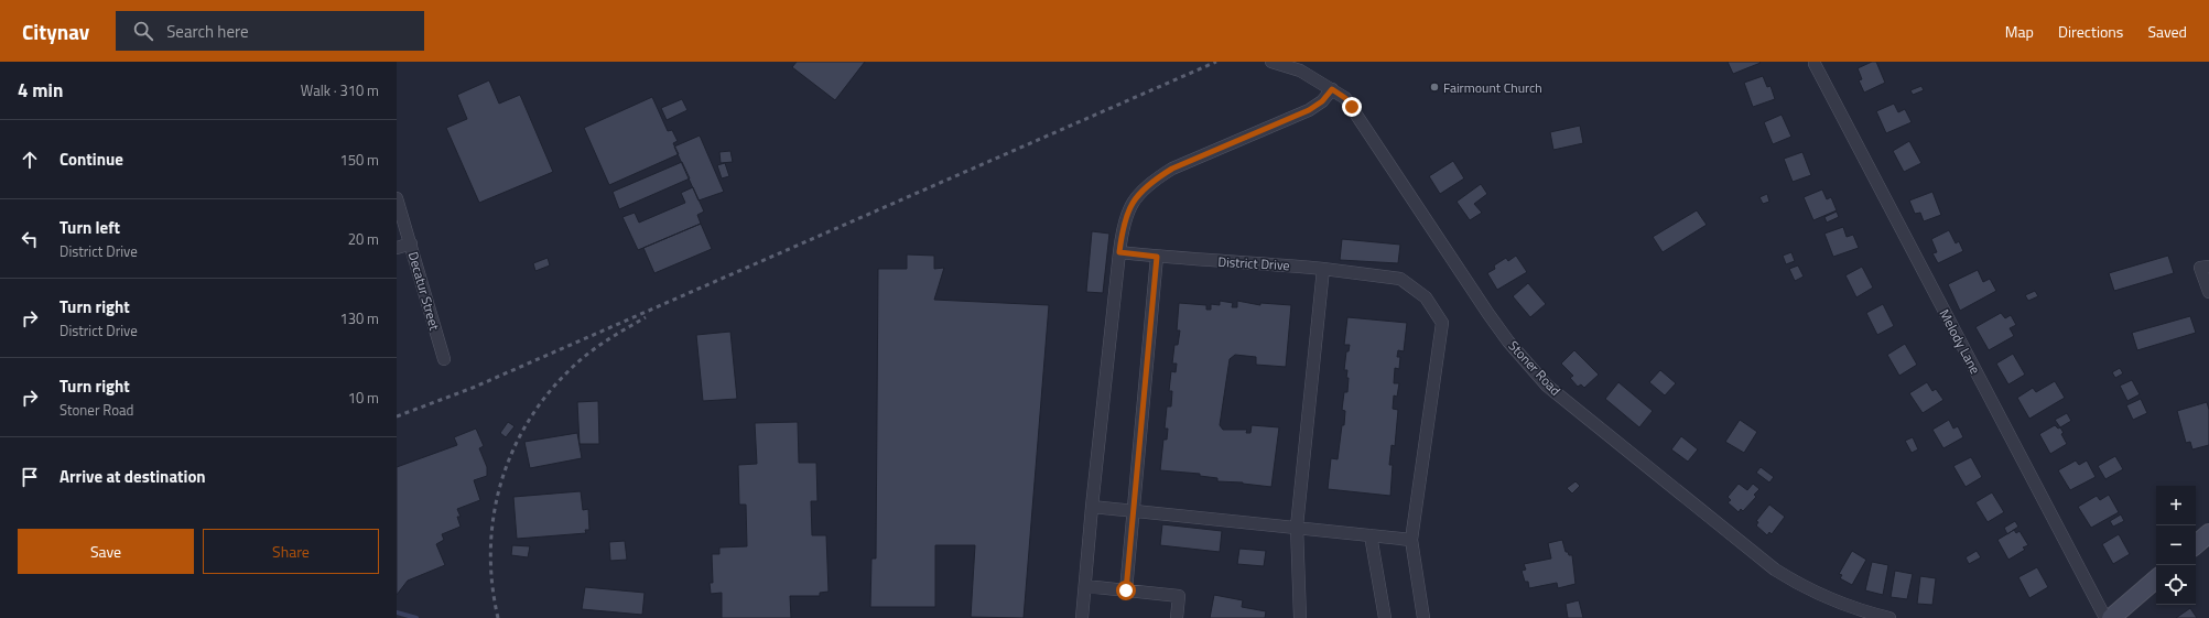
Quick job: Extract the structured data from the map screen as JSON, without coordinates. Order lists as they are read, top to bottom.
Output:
{
  "streets": {
    "street": [
      "District Drive",
      "Decatur Street",
      "Melody Lane",
      "Stoner Road"
    ]
  },
  "places": ["Fairmount Church"],
  "page": {
    "header": "Citynav",
    "search": "Search here",
    "nav": ["Map", "Directions", "Saved"],
    "heading": ["4 min", "Walk · 310 m"],
    "list": [
      ["Continue", "150 m"],
      ["Turn left", "District Drive", "20 m"],
      ["Turn right", "District Drive", "130 m"],
      ["Turn right", "Stoner Road", "10 m"],
      "Arrive at destination"
    ],
    "map_buttons": ["+", "−"],
    "buttons": ["Save", "Share"]
  }
}
